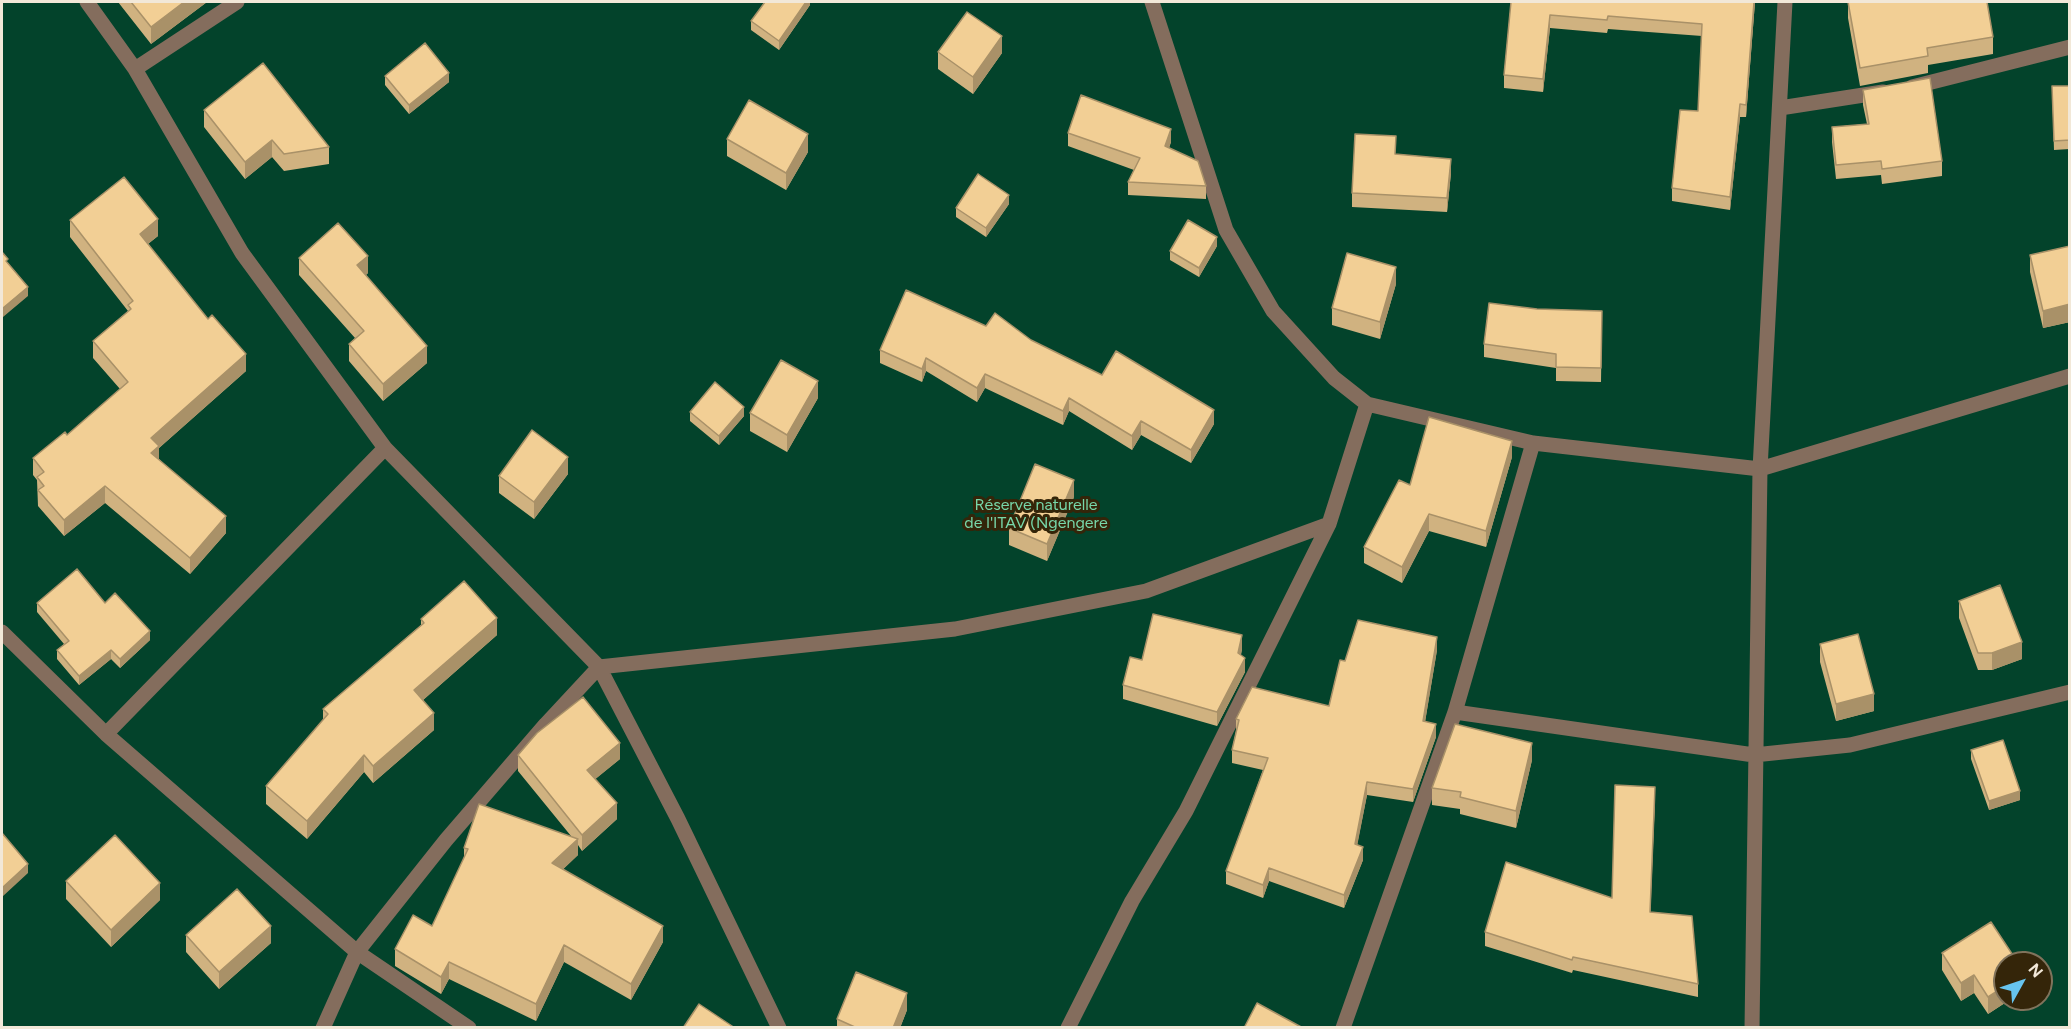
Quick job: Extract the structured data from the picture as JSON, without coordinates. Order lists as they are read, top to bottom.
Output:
{
  "parks": ["Réserve naturelle de l'ITAV (Ngengere"],
  "north": "top right"
}
